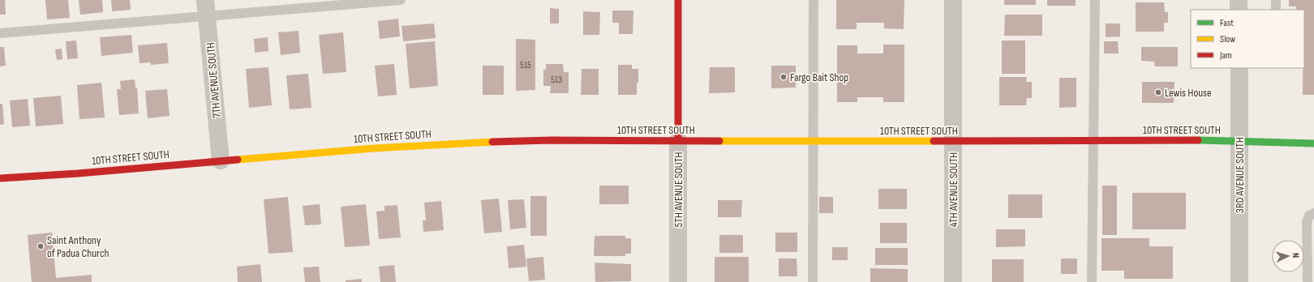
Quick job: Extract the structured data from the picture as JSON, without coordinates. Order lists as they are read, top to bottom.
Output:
{
  "streets": {
    "main road": ["10TH STREET SOUTH", "5TH AVENUE SOUTH"],
    "street": ["7TH AVENUE SOUTH", "3RD AVENUE SOUTH", "4TH AVENUE SOUTH"]
  },
  "crossings": [
    ["7TH AVENUE SOUTH", "10TH STREET SOUTH"],
    ["10TH STREET SOUTH", "3RD AVENUE SOUTH"],
    ["10TH STREET SOUTH", "5TH AVENUE SOUTH"],
    ["10TH STREET SOUTH", "4TH AVENUE SOUTH"]
  ],
  "places": ["Fargo Bait Shop", "Lewis House", "Saint Anthony of Padua Church"],
  "house_numbers": ["515", "513"],
  "legend": ["Fast", "Slow", "Jam"],
  "north": "right"
}
